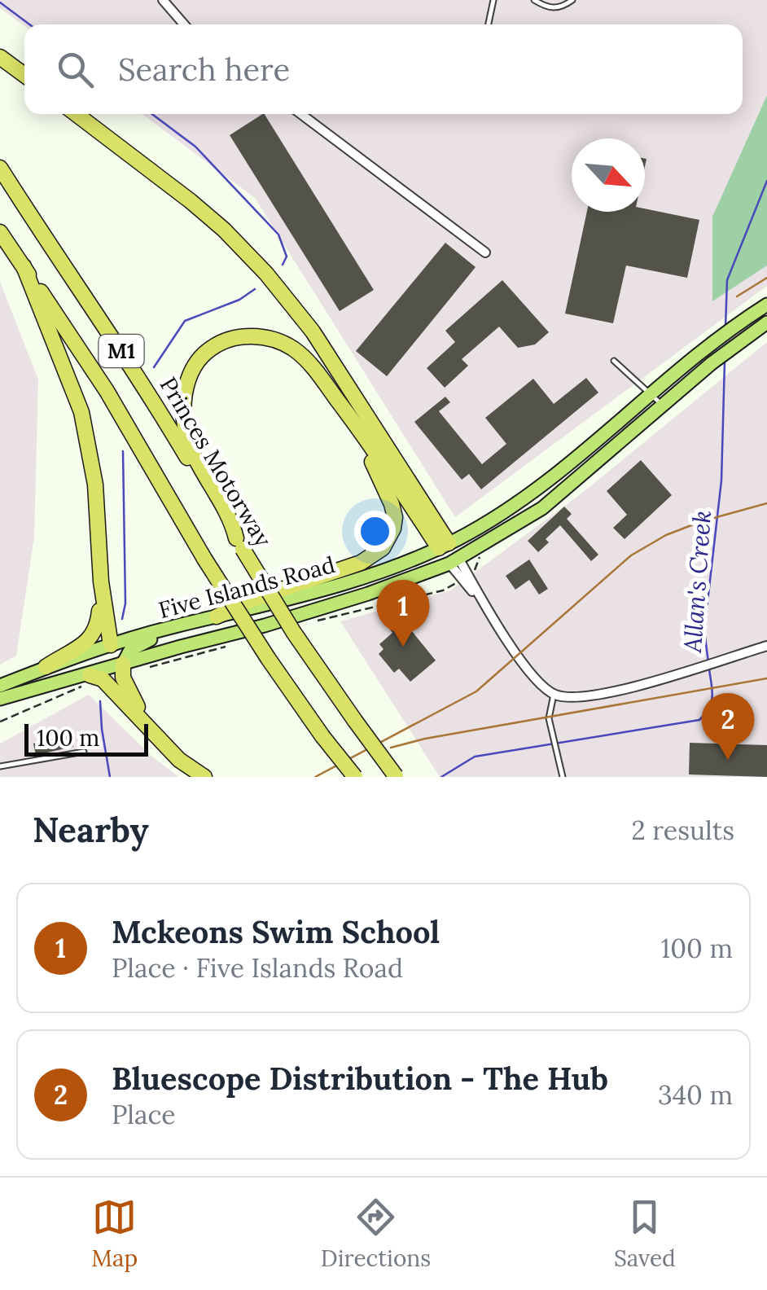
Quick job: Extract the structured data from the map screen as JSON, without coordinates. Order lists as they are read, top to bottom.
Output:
{
  "streets": {
    "highway": ["M1", "Princes Motorway"],
    "main road": ["Five Islands Road"]
  },
  "water": ["Allan's Creek"],
  "scale_bar": "100 m",
  "north": "bottom right",
  "page": {
    "search": "Search here",
    "pins": ["1", "2"],
    "scale": "100 m",
    "heading": ["Nearby", "2 results"],
    "list": [
      {
        "mark": "1",
        "name": "Mckeons Swim School",
        "note": "Place · Five Islands Road",
        "value": "100 m"
      },
      {
        "mark": "2",
        "name": "Bluescope Distribution - The Hub",
        "note": "Place",
        "value": "340 m"
      }
    ],
    "nav": ["Map", "Directions", "Saved"]
  }
}
